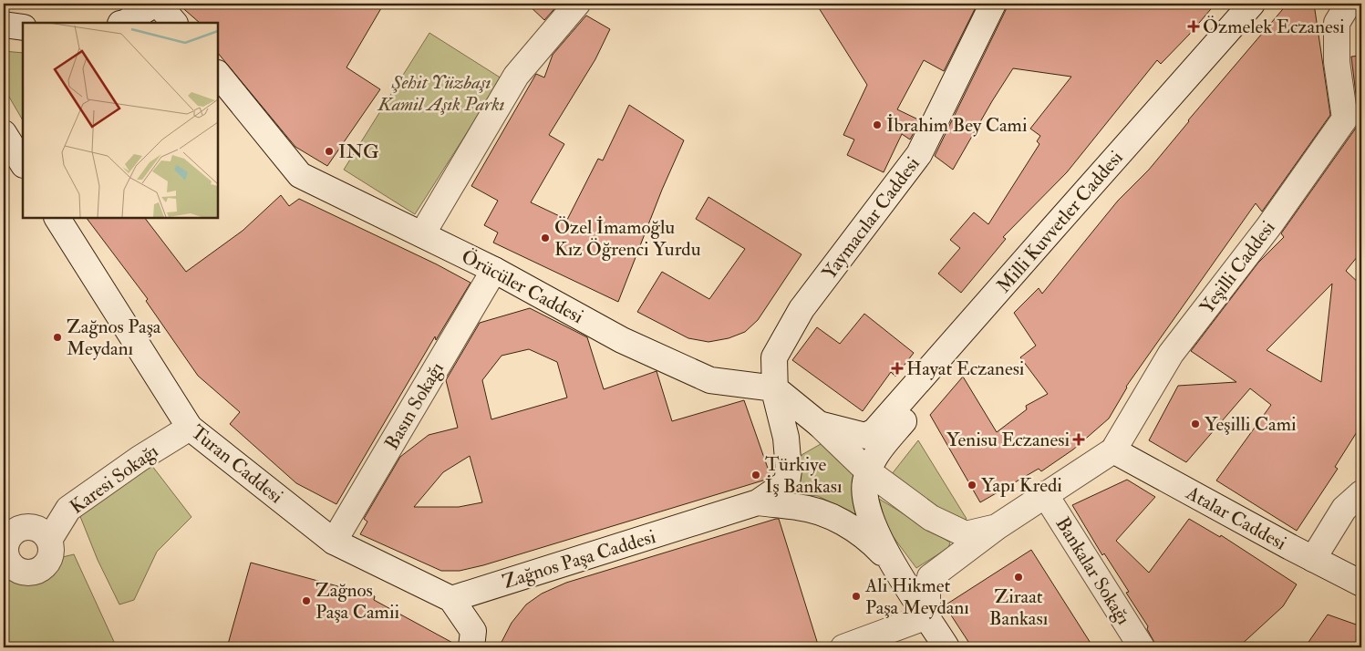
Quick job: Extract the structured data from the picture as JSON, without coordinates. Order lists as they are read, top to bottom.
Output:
{
  "streets": {
    "main road": [
      "Yaymacılar Caddesi",
      "Milli Kuvvetler Caddesi",
      "Yeşilli Caddesi",
      "Örücüler Caddesi",
      "Basın Sokağı",
      "Turan Caddesi",
      "Karesi Sokağı",
      "Atalar Caddesi",
      "Zağnos Paşa Caddesi",
      "Bankalar Sokağı"
    ]
  },
  "crossings": [
    ["Yaymacılar Caddesi", "Örücüler Caddesi"],
    ["Yaymacılar Caddesi", "Zağnos Paşa Caddesi"],
    ["Yeşilli Caddesi", "Atalar Caddesi"],
    ["Yeşilli Caddesi", "Bankalar Sokağı"],
    ["Örücüler Caddesi", "Basın Sokağı"],
    ["Basın Sokağı", "Turan Caddesi"],
    ["Turan Caddesi", "Karesi Sokağı"],
    ["Turan Caddesi", "Zağnos Paşa Caddesi"]
  ],
  "parks": ["Şehit Yüzbaşı Kamil Aşık Parkı"],
  "places": {
    "health": ["Özmelek Eczanesi", "Hayat Eczanesi", "Yenisu Eczanesi"],
    "other": [
      "İbrahim Bey Cami",
      "ING",
      "Özel İmamoğlu Kız Öğrenci Yurdu",
      "Zağnos Paşa Meydanı",
      "Yeşilli Cami",
      "Türkiye İş Bankası",
      "Yapı Kredi",
      "Ziraat Bankası",
      "Ali Hikmet Paşa Meydanı",
      "Zağnos Paşa Camii"
    ]
  }
}
